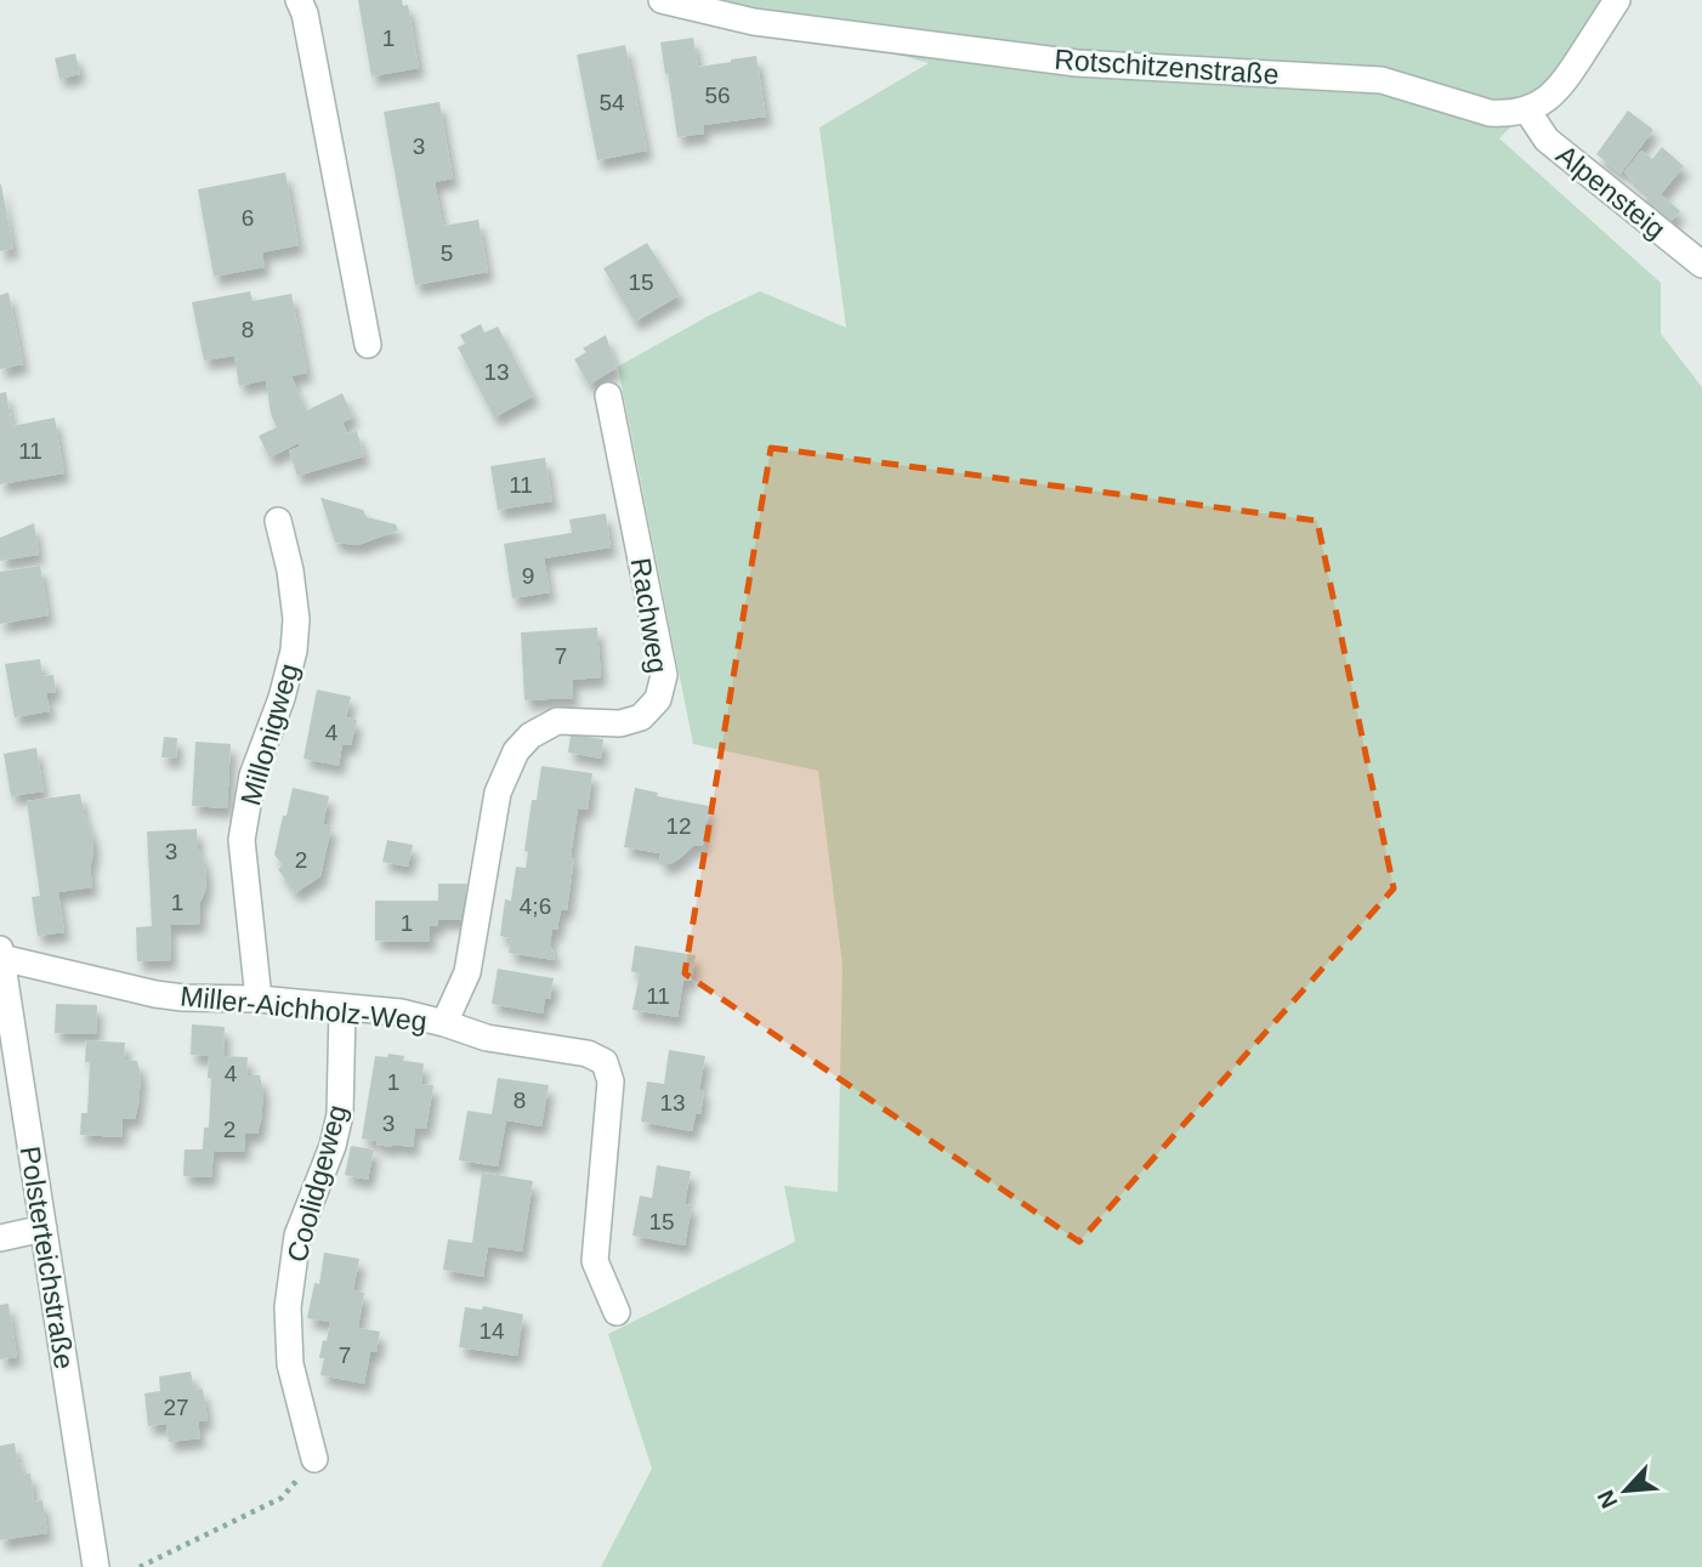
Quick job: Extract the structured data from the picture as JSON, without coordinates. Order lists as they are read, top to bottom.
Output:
{
  "streets": {
    "street": [
      "Rotschitzenstraße",
      "Alpensteig",
      "Rachweg",
      "Millonigweg",
      "Miller-Aichholz-Weg",
      "Coolidgeweg",
      "Polsterteichstraße"
    ]
  },
  "crossings": [
    ["Rotschitzenstraße", "Alpensteig"],
    ["Rachweg", "Miller-Aichholz-Weg"],
    ["Millonigweg", "Miller-Aichholz-Weg"],
    ["Miller-Aichholz-Weg", "Coolidgeweg"],
    ["Miller-Aichholz-Weg", "Polsterteichstraße"]
  ],
  "house_numbers": [
    "1",
    "56",
    "54",
    "3",
    "6",
    "5",
    "15",
    "8",
    "13",
    "11",
    "11",
    "9",
    "7",
    "4",
    "12",
    "3",
    "2",
    "1",
    "4;6",
    "1",
    "11",
    "4",
    "1",
    "8",
    "13",
    "3",
    "2",
    "15",
    "14",
    "7",
    "27"
  ],
  "north": "bottom left"
}
